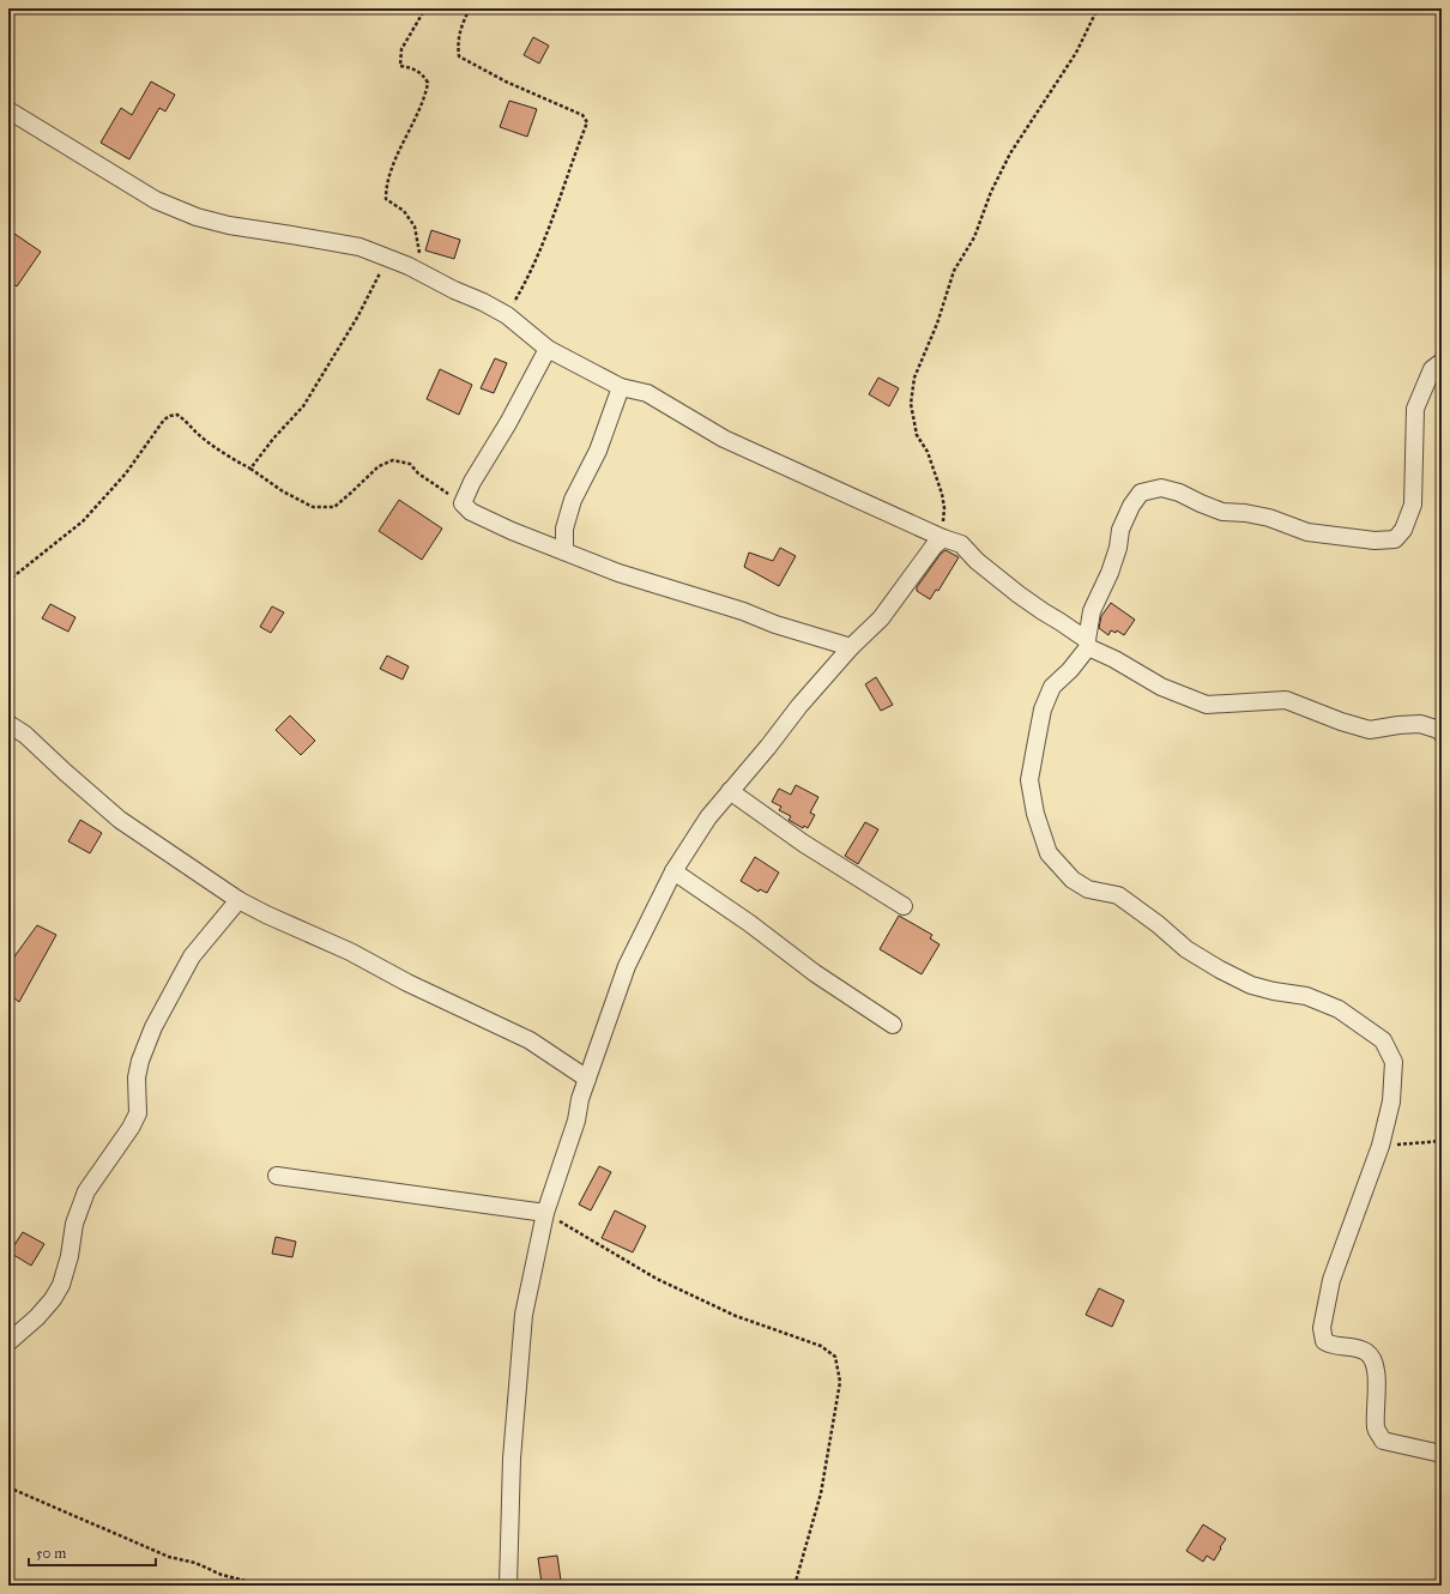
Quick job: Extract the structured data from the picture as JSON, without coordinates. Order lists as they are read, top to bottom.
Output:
{
  "scale_bar": "50 m"
}
